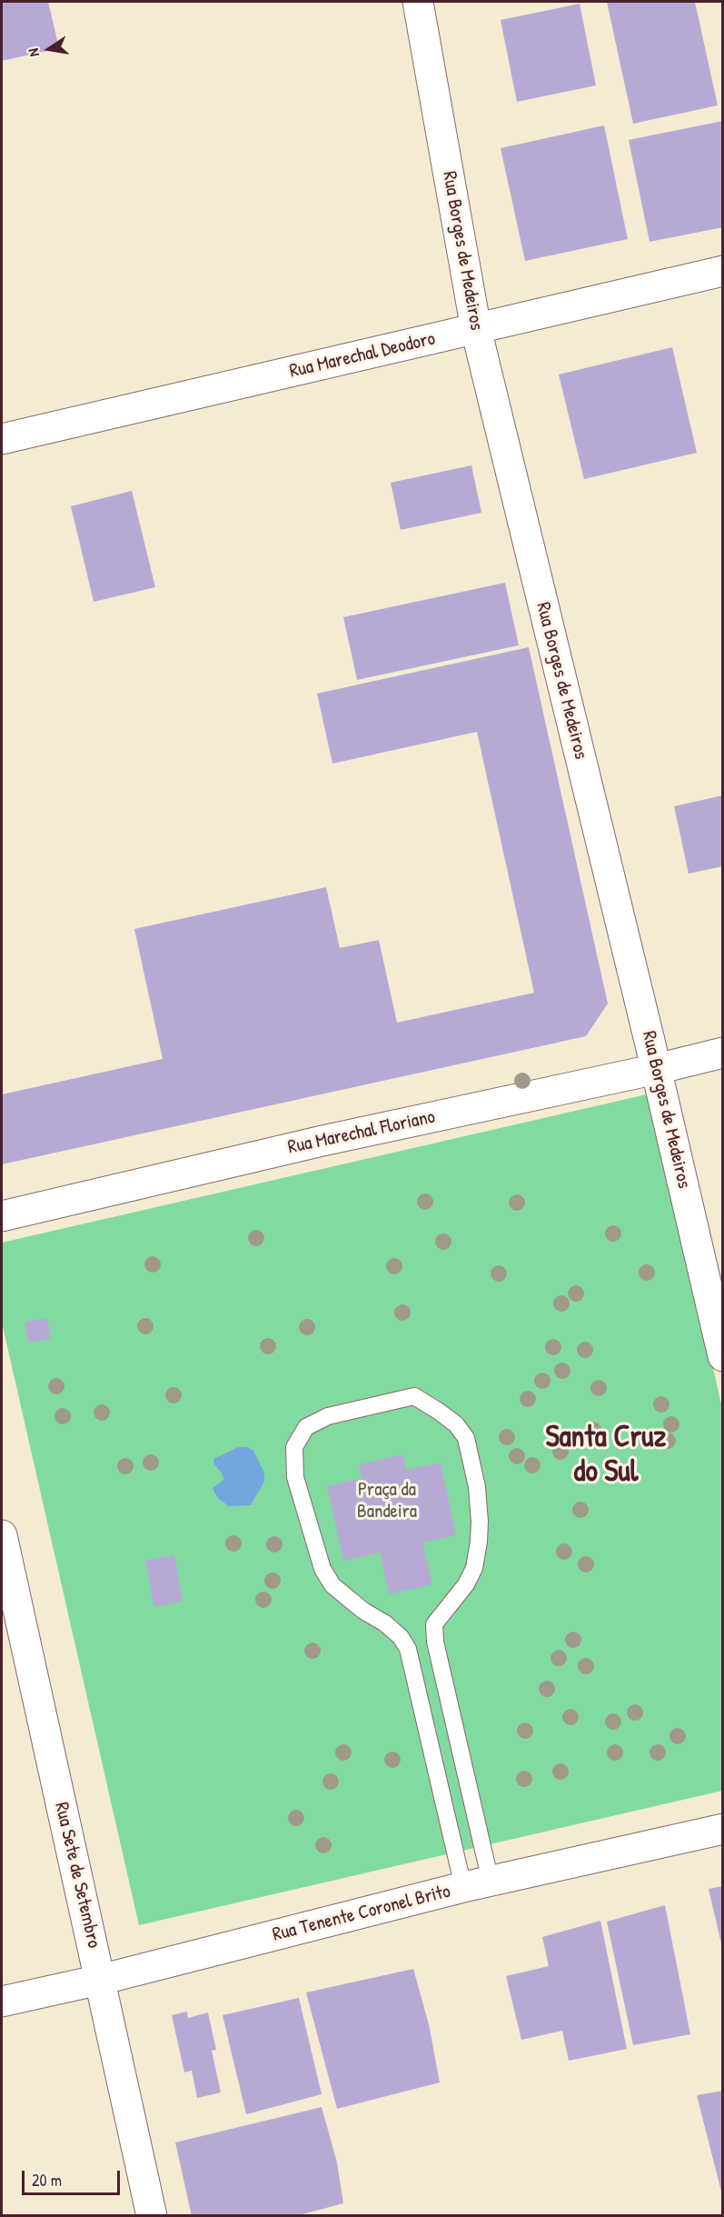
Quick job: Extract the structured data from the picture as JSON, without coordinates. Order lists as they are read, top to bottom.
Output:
{
  "streets": {
    "street": [
      "Rua Borges de Medeiros",
      "Rua Marechal Deodoro",
      "Rua Marechal Floriano",
      "Rua Sete de Setembro",
      "Rua Tenente Coronel Brito"
    ]
  },
  "crossings": [
    ["Rua Borges de Medeiros", "Rua Marechal Deodoro"],
    ["Rua Borges de Medeiros", "Rua Marechal Floriano"],
    ["Rua Sete de Setembro", "Rua Tenente Coronel Brito"]
  ],
  "districts": ["Santa Cruz do Sul"],
  "parks": ["Praça da Bandeira"],
  "scale_bar": "20 m",
  "north": "left"
}
